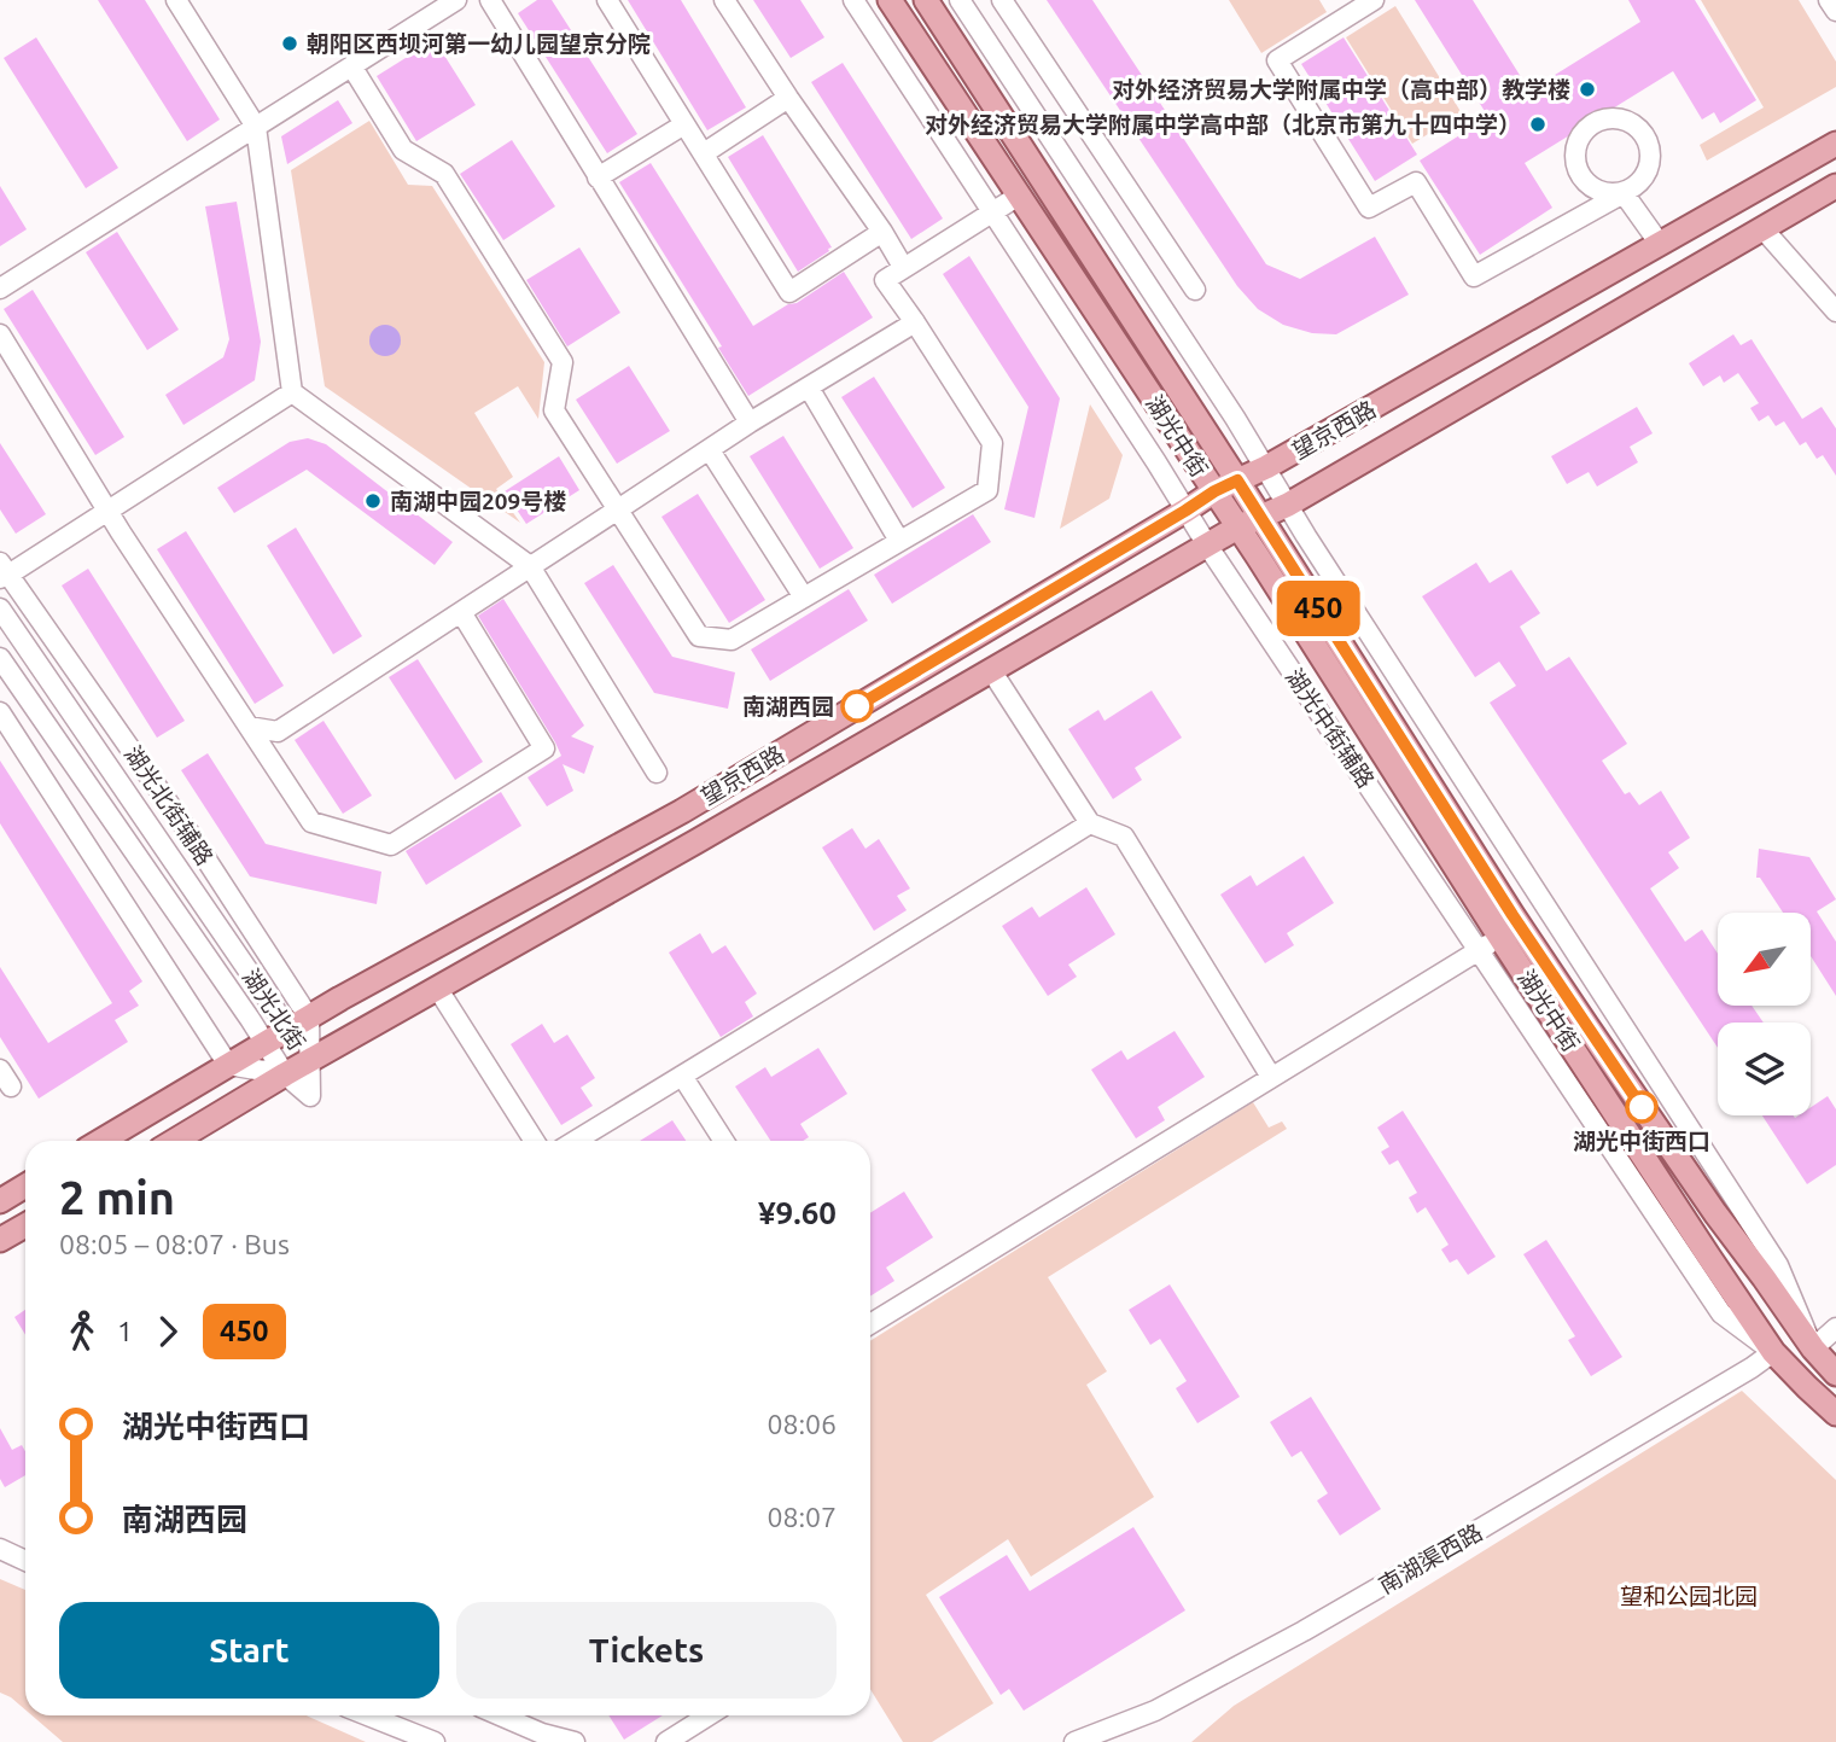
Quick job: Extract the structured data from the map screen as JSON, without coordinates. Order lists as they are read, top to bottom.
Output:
{
  "streets": {
    "main road": ["望京西路", "湖光中街"],
    "street": [
      "湖光中街辅路",
      "湖光北街辅路",
      "湖光北街",
      "南湖渠西路"
    ]
  },
  "crossings": [
    ["望京西路", "湖光中街"],
    ["望京西路", "湖光中街辅路"],
    ["望京西路", "湖光北街辅路"],
    ["望京西路", "湖光北街"],
    ["湖光中街", "湖光中街辅路"],
    ["湖光中街", "南湖渠西路"],
    ["湖光中街辅路", "南湖渠西路"],
    ["湖光北街辅路", "湖光北街"]
  ],
  "parks": ["望和公园北园"],
  "places": [
    "朝阳区西坝河第一幼儿园望京分院",
    "对外经济贸易大学附属中学（高中部）教学楼",
    "对外经济贸易大学附属中学高中部（北京市第九十四中学）",
    "南湖中园209号楼",
    "南湖西园",
    "湖光中街西口"
  ],
  "lines": ["bus line 450"],
  "north": "bottom left",
  "page": {
    "on_map": "450",
    "heading": ["2 min", "08:05 – 08:07 · Bus", "¥9.60"],
    "legs": ["1", "450"],
    "list": [
      {
        "name": "湖光中街西口",
        "value": "08:06"
      },
      {
        "name": "南湖西园",
        "value": "08:07"
      }
    ],
    "buttons": ["Start", "Tickets"]
  }
}
